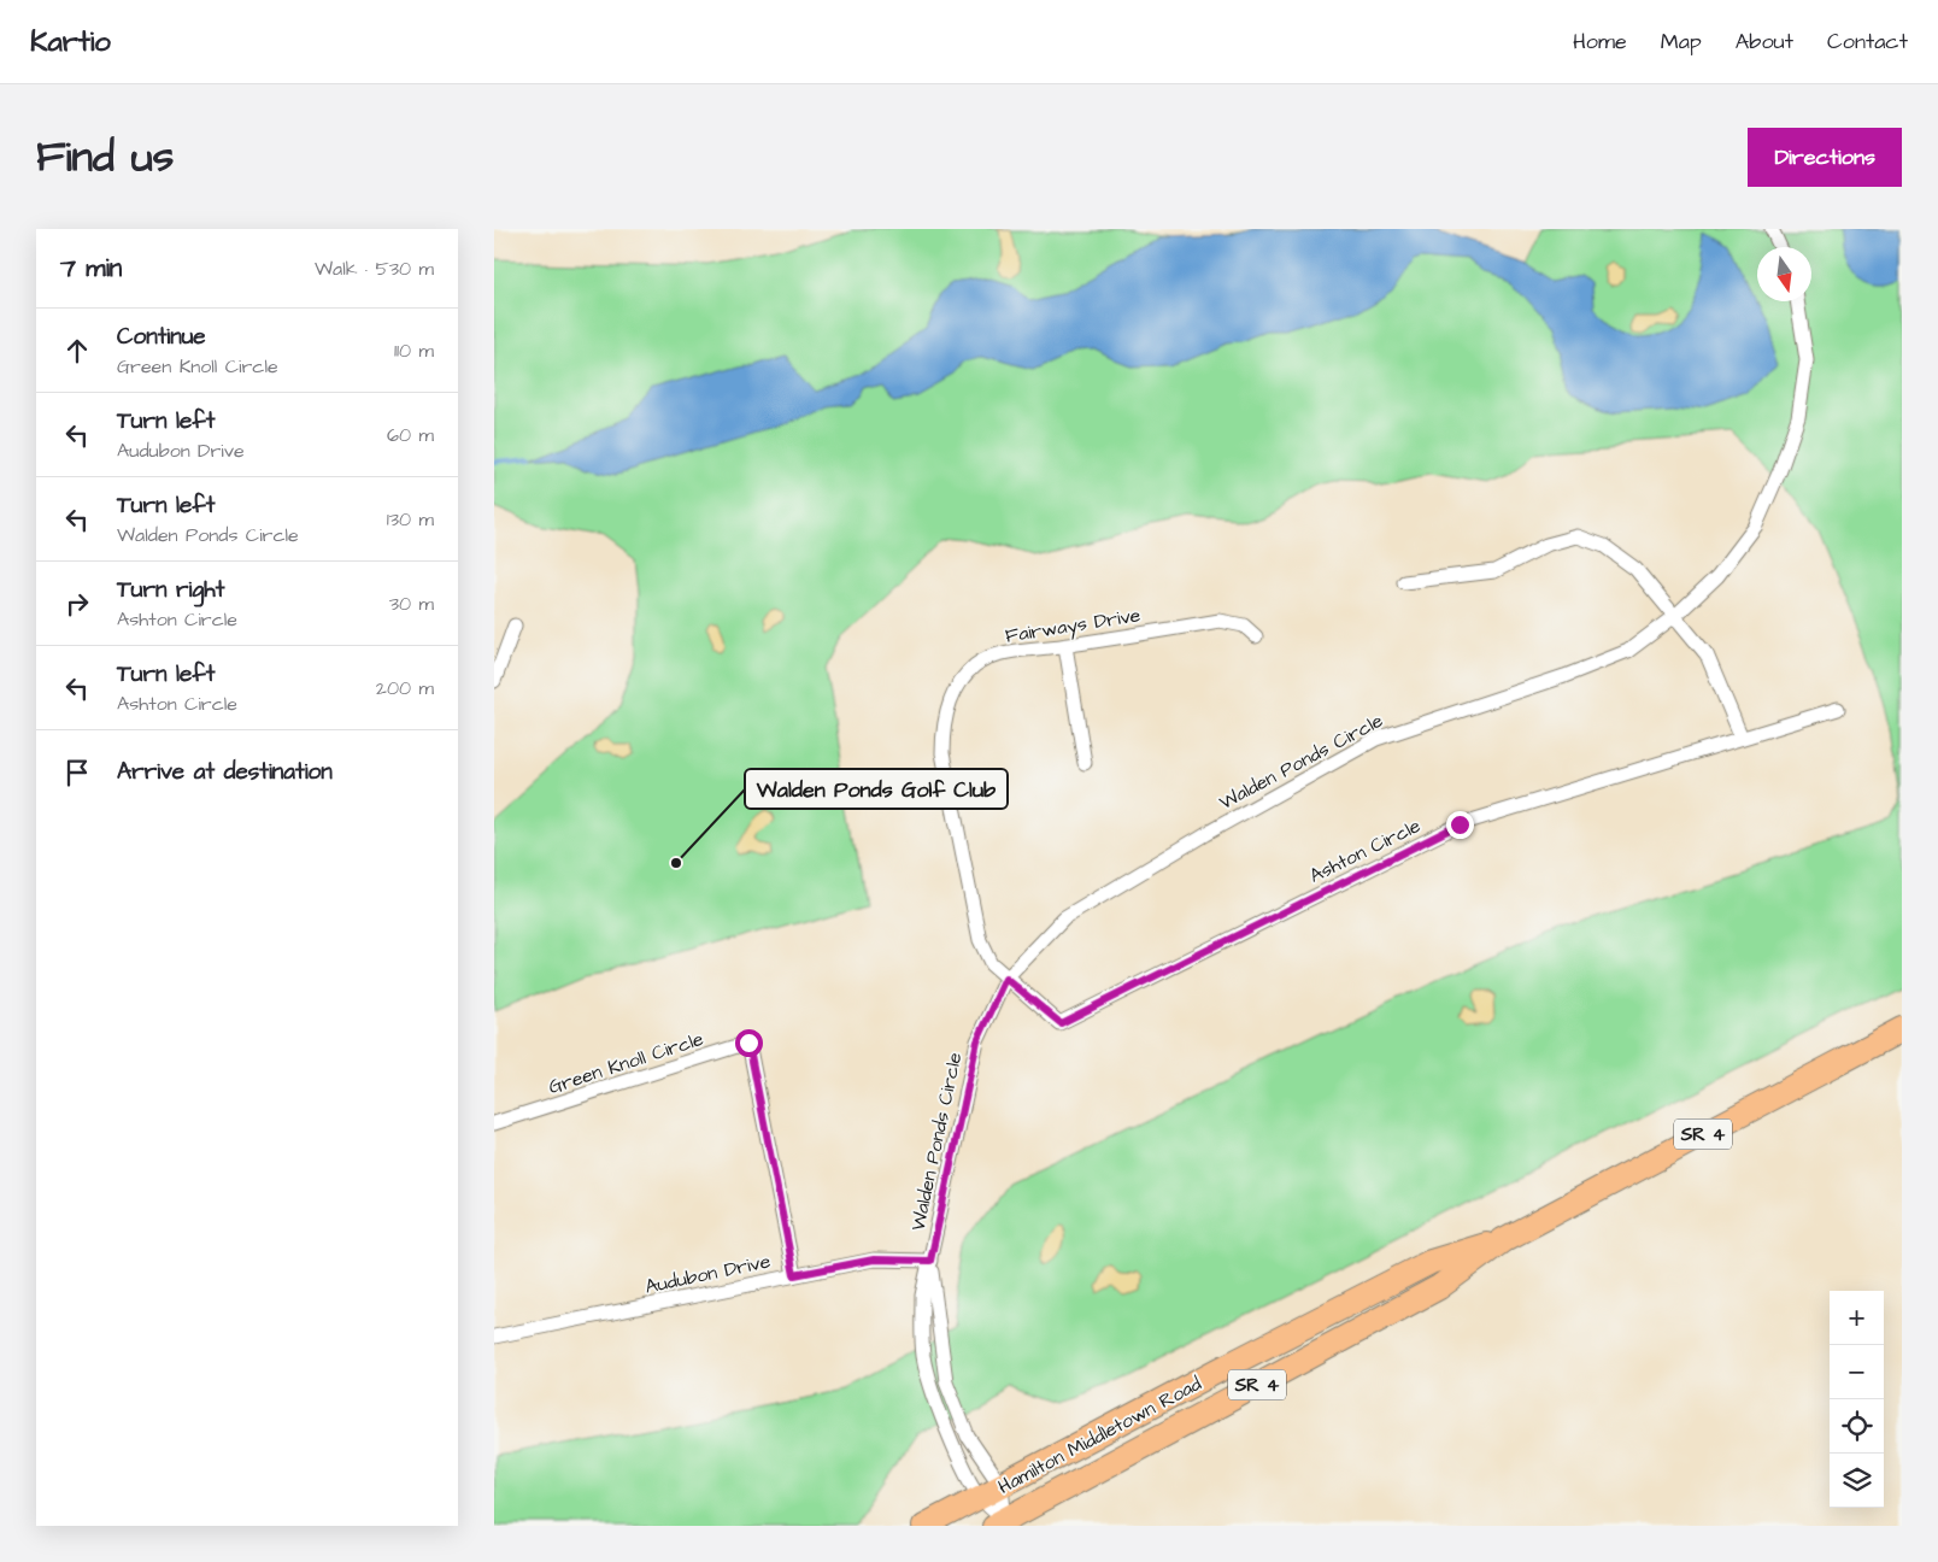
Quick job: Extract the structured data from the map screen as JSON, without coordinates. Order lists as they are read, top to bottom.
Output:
{
  "streets": {
    "highway": ["SR 4", "Hamilton Middletown Road"],
    "street": [
      "Fairways Drive",
      "Walden Ponds Circle",
      "Ashton Circle",
      "Green Knoll Circle",
      "Audubon Drive"
    ]
  },
  "crossings": [
    ["Fairways Drive", "Walden Ponds Circle"],
    ["Fairways Drive", "Ashton Circle"],
    ["Walden Ponds Circle", "Ashton Circle"],
    ["Walden Ponds Circle", "Audubon Drive"],
    ["Walden Ponds Circle", "Hamilton Middletown Road"],
    ["Green Knoll Circle", "Audubon Drive"]
  ],
  "places": ["Walden Ponds Golf Club"],
  "north": "bottom",
  "page": {
    "header": "Kartio",
    "nav": [
      "Home",
      "Map",
      "About",
      "Contact"
    ],
    "title": "Find us",
    "buttons": "Directions",
    "heading": ["7 min", "Walk · 530 m"],
    "list": [
      ["Continue", "Green Knoll Circle", "110 m"],
      ["Turn left", "Audubon Drive", "60 m"],
      ["Turn left", "Walden Ponds Circle", "130 m"],
      ["Turn right", "Ashton Circle", "30 m"],
      ["Turn left", "Ashton Circle", "200 m"],
      "Arrive at destination"
    ],
    "map_buttons": ["+", "−"]
  }
}
